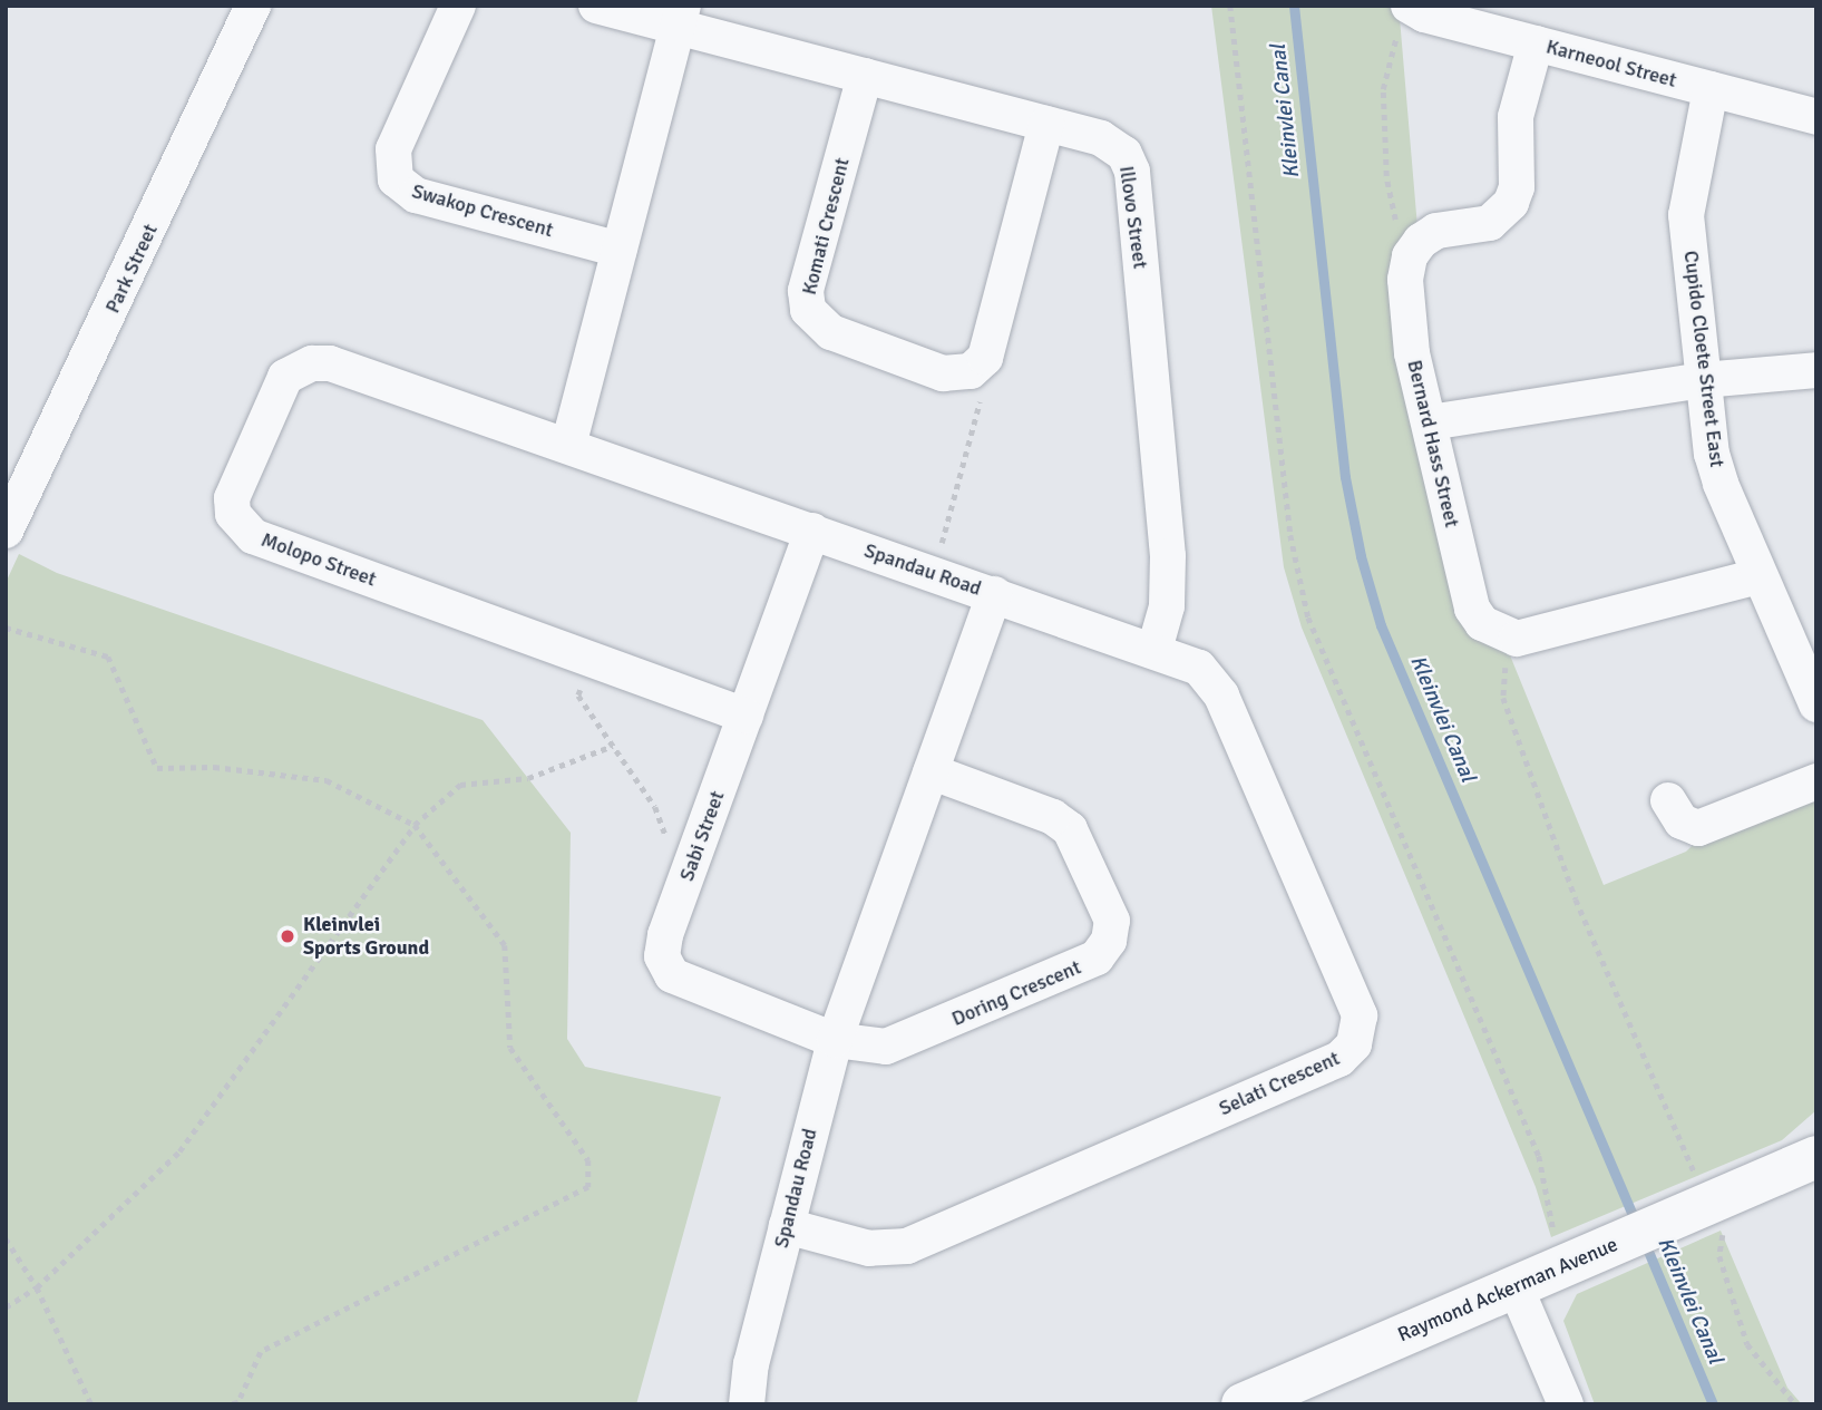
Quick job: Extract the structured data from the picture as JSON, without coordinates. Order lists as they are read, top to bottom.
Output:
{
  "streets": {
    "street": [
      "Karneool Street",
      "Swakop Crescent",
      "Illovo Street",
      "Komati Crescent",
      "Park Street",
      "Cupido Cloete Street East",
      "Bernard Hass Street",
      "Molopo Street",
      "Spandau Road",
      "Sabi Street",
      "Doring Crescent",
      "Selati Crescent",
      "Raymond Ackerman Avenue"
    ]
  },
  "crossings": [
    ["Karneool Street", "Cupido Cloete Street East"],
    ["Illovo Street", "Komati Crescent"],
    ["Illovo Street", "Selati Crescent"],
    ["Molopo Street", "Spandau Road"],
    ["Molopo Street", "Sabi Street"],
    ["Spandau Road", "Sabi Street"],
    ["Spandau Road", "Doring Crescent"],
    ["Spandau Road", "Selati Crescent"],
    ["Sabi Street", "Doring Crescent"]
  ],
  "water": ["Kleinvlei Canal"],
  "places": ["Kleinvlei Sports Ground"]
}
